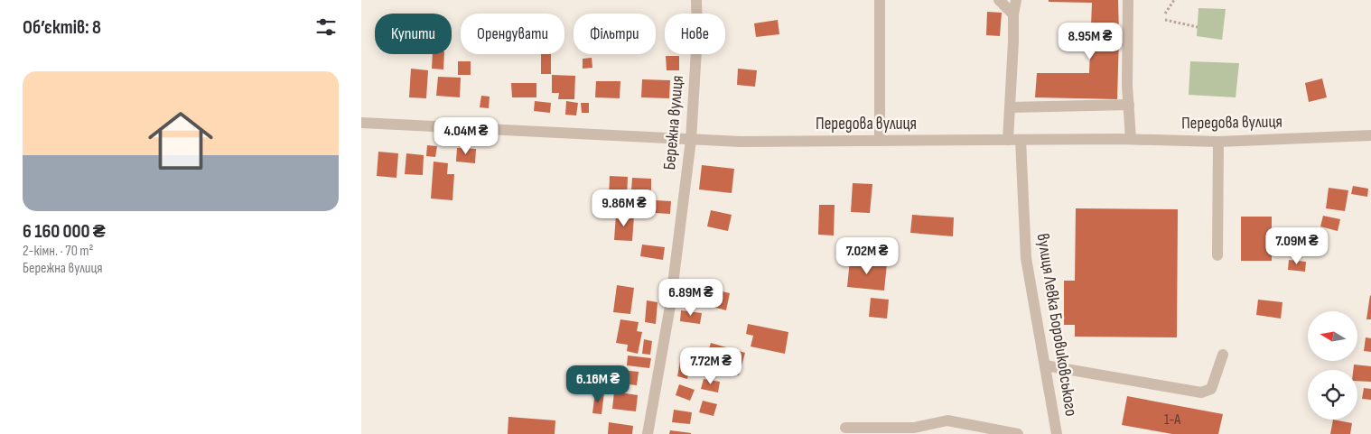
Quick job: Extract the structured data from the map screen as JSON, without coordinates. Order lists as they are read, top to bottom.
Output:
{
  "streets": {
    "street": ["Бережна вулиця", "Передова вулиця", "вулиця Левка Боровиковського"]
  },
  "crossings": [
    ["Бережна вулиця", "Передова вулиця"],
    ["Передова вулиця", "вулиця Левка Боровиковського"]
  ],
  "house_numbers": ["1-А"],
  "north": "left",
  "page": {
    "heading": "Об’єктів: 8",
    "chip": [
      "Купити",
      "Орендувати",
      "Фільтри",
      "Нове"
    ],
    "price": [
      "8.95M ₴",
      "4.04M ₴",
      "9.86M ₴",
      "7.09M ₴",
      "7.02M ₴",
      "6.89M ₴",
      "7.72M ₴",
      "6.16M ₴"
    ],
    "list": [
      {
        "name": "6 160 000 ₴",
        "note": "2-кімн. · 70 m² · Бережна вулиця"
      }
    ]
  }
}
